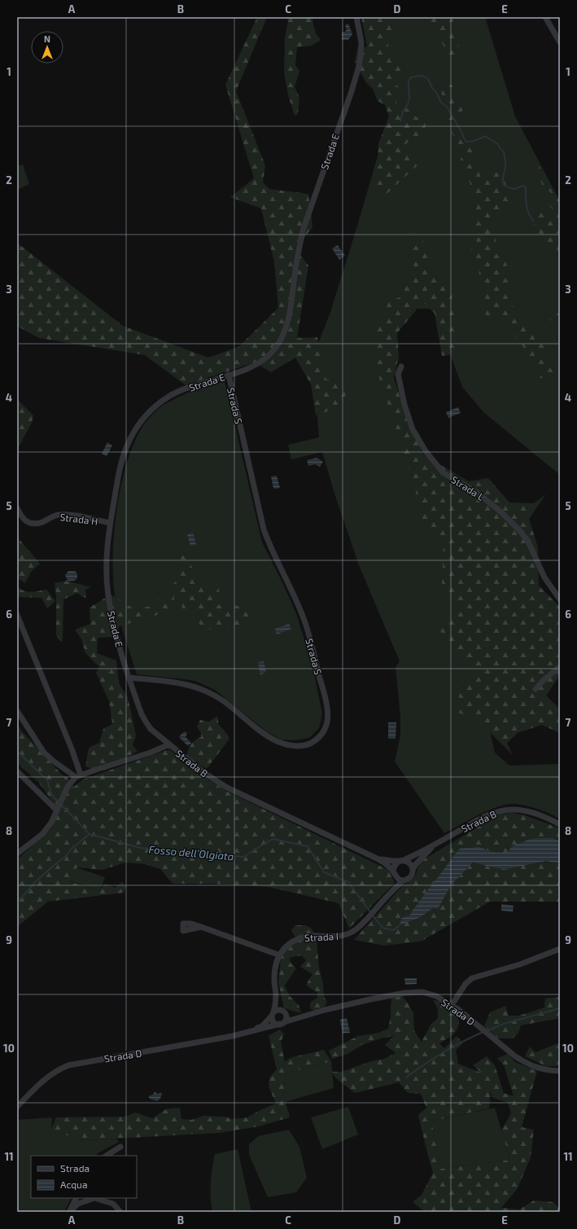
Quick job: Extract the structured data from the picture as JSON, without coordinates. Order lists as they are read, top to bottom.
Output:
{
  "streets": {
    "street": [
      "Strada E",
      "Strada S",
      "Strada L",
      "Strada H",
      "Strada B",
      "Strada I",
      "Strada D"
    ]
  },
  "crossings": [
    ["Strada E", "Strada S"],
    ["Strada E", "Strada H"],
    ["Strada E", "Strada B"],
    ["Strada B", "Strada I"],
    ["Strada I", "Strada D"]
  ],
  "water": ["Fosso dell’Olgiata"],
  "legend": ["Strada", "Acqua"],
  "north": "top",
  "grid": {
    "columns": [
      "A",
      "B",
      "C",
      "D",
      "E"
    ],
    "rows": [
      "1",
      "2",
      "3",
      "4",
      "5",
      "6",
      "7",
      "8",
      "9",
      "10",
      "11"
    ]
  }
}
